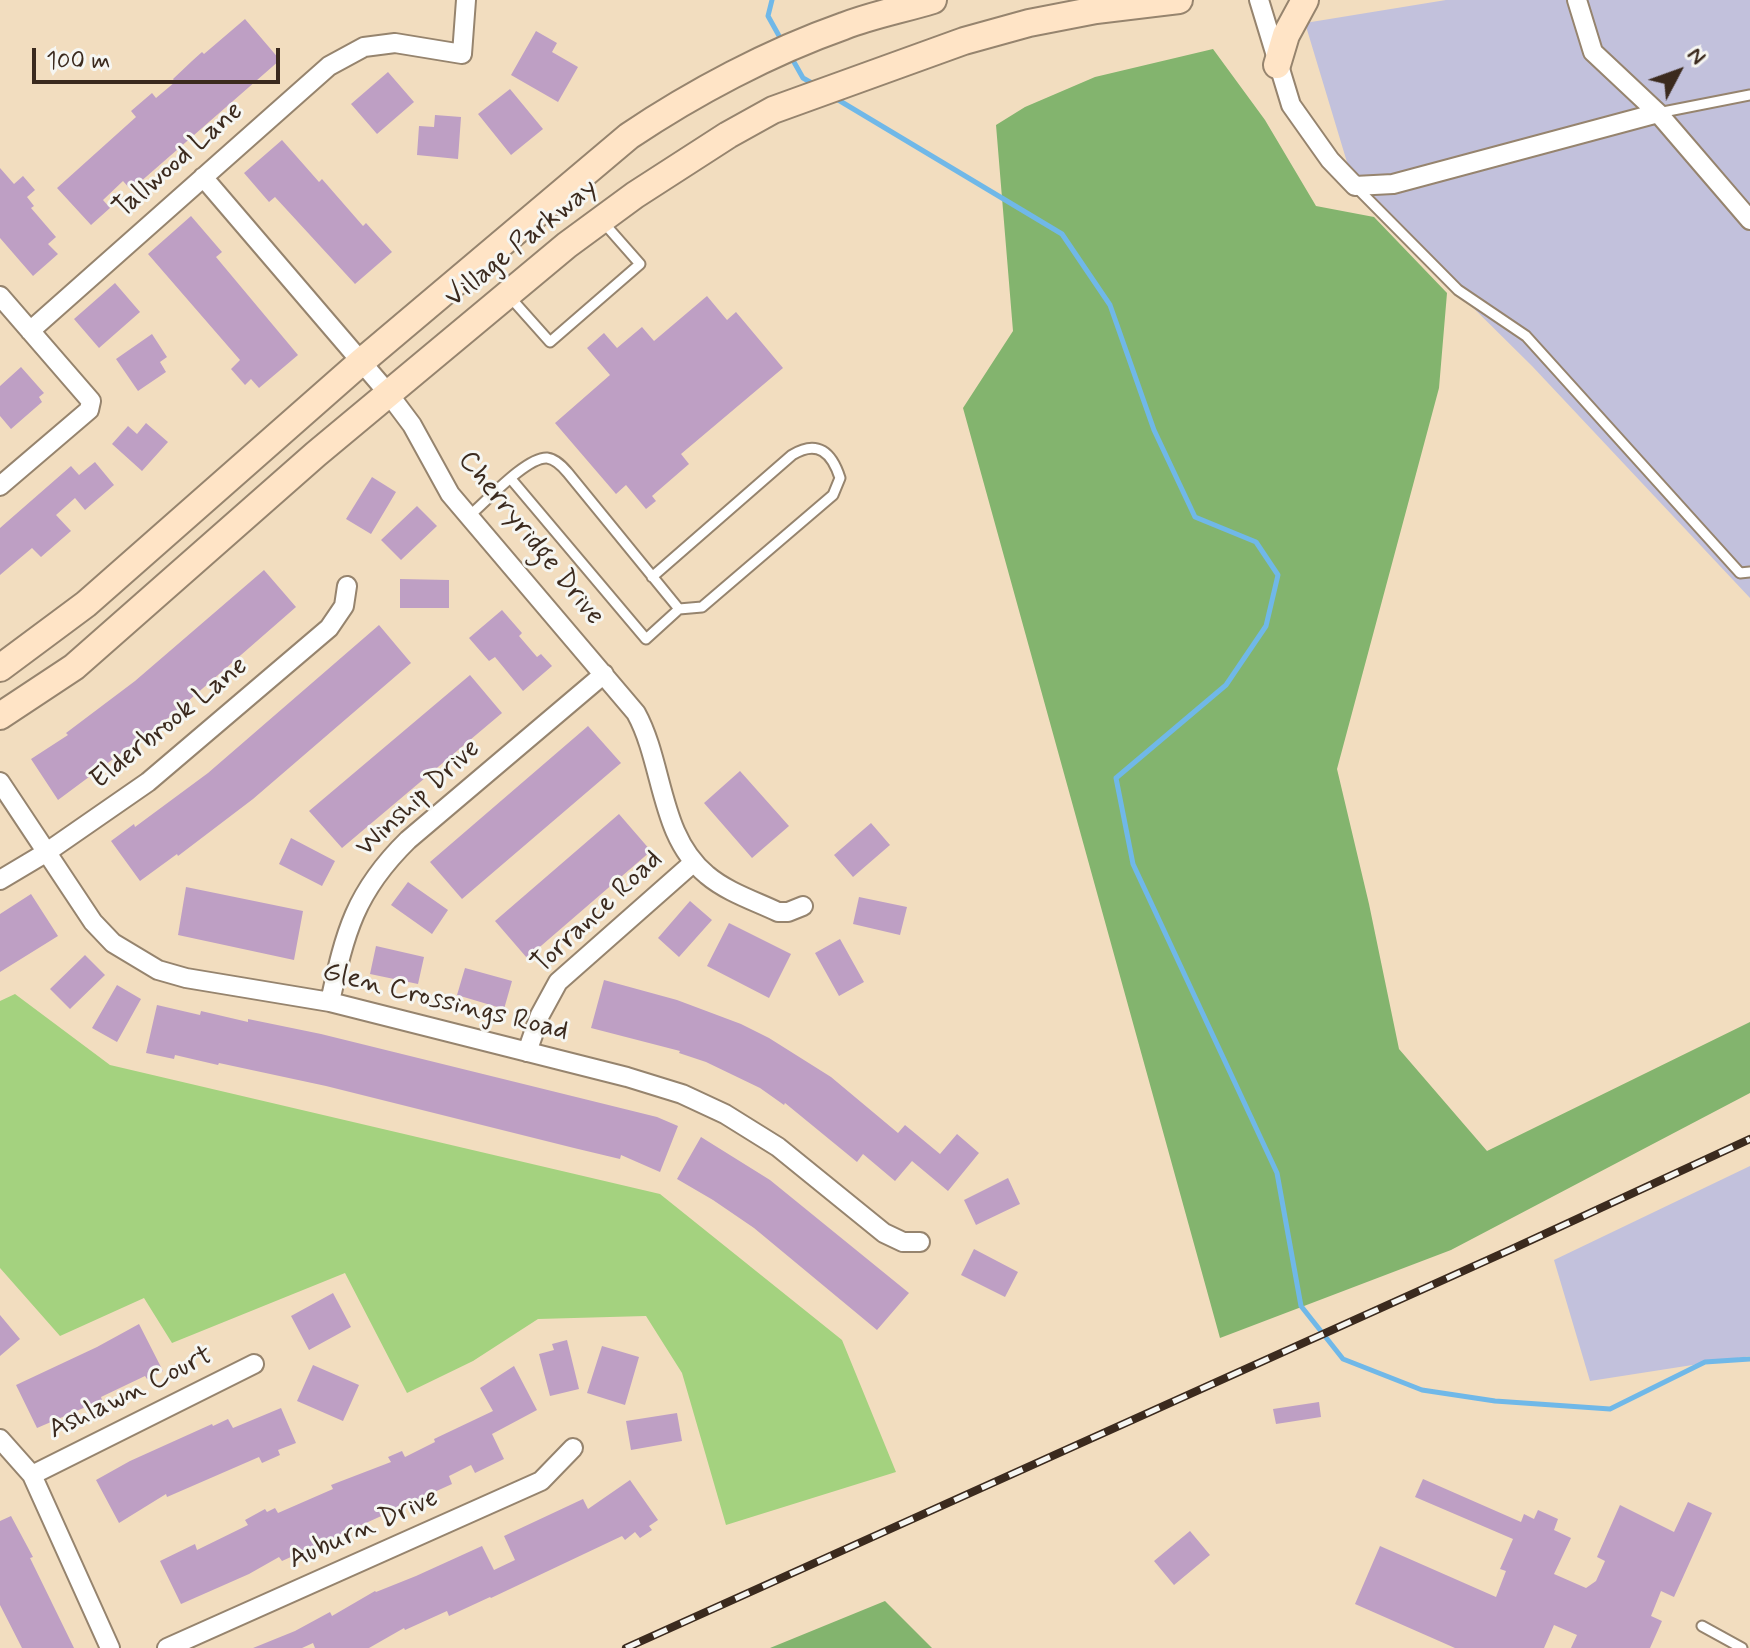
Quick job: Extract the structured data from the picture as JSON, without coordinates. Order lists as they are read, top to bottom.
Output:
{
  "streets": {
    "main road": ["Village Parkway"],
    "street": [
      "Tallwood Lane",
      "Cherryridge Drive",
      "Elderbrook Lane",
      "Winship Drive",
      "Torrance Road",
      "Glen Crossings Road",
      "Ashlawn Court",
      "Auburn Drive"
    ]
  },
  "crossings": [
    ["Tallwood Lane", "Cherryridge Drive"],
    ["Village Parkway", "Cherryridge Drive"],
    ["Cherryridge Drive", "Winship Drive"],
    ["Cherryridge Drive", "Torrance Road"],
    ["Elderbrook Lane", "Glen Crossings Road"],
    ["Winship Drive", "Glen Crossings Road"],
    ["Torrance Road", "Glen Crossings Road"]
  ],
  "scale_bar": "100 m",
  "north": "top right"
}
